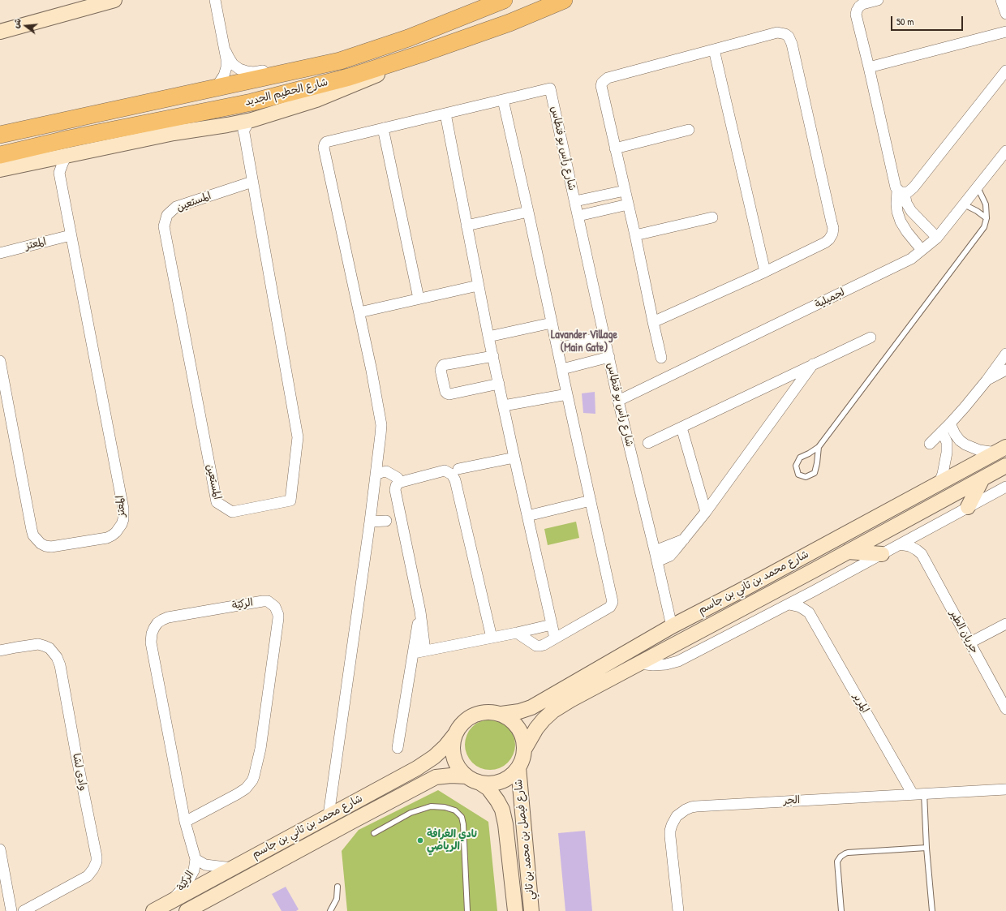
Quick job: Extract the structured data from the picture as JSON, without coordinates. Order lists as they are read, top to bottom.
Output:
{
  "streets": {
    "main road": ["شارع الحطيم الجديد", "شارع محمد بن ثاني بن جاسم", "شارع فيصل بن محمد بن ثاني"],
    "street": [
      "شارع رأس بو فنطاس",
      "المستعين",
      "المعتز",
      "لجميلية",
      "الركيّة",
      "جريان الطير",
      "المرير",
      "وادى لشا",
      "الجر"
    ]
  },
  "crossings": [
    ["شارع رأس بو فنطاس", "لجميلية"],
    ["شارع رأس بو فنطاس", "شارع محمد بن ثاني بن جاسم"],
    ["شارع محمد بن ثاني بن جاسم", "الركيّة"],
    ["شارع محمد بن ثاني بن جاسم", "شارع فيصل بن محمد بن ثاني"],
    ["المرير", "الجر"]
  ],
  "districts": ["Lavander Village (Main Gate)"],
  "places": ["نادي الغرافة الرياضي"],
  "scale_bar": "50 m",
  "north": "left"
}
